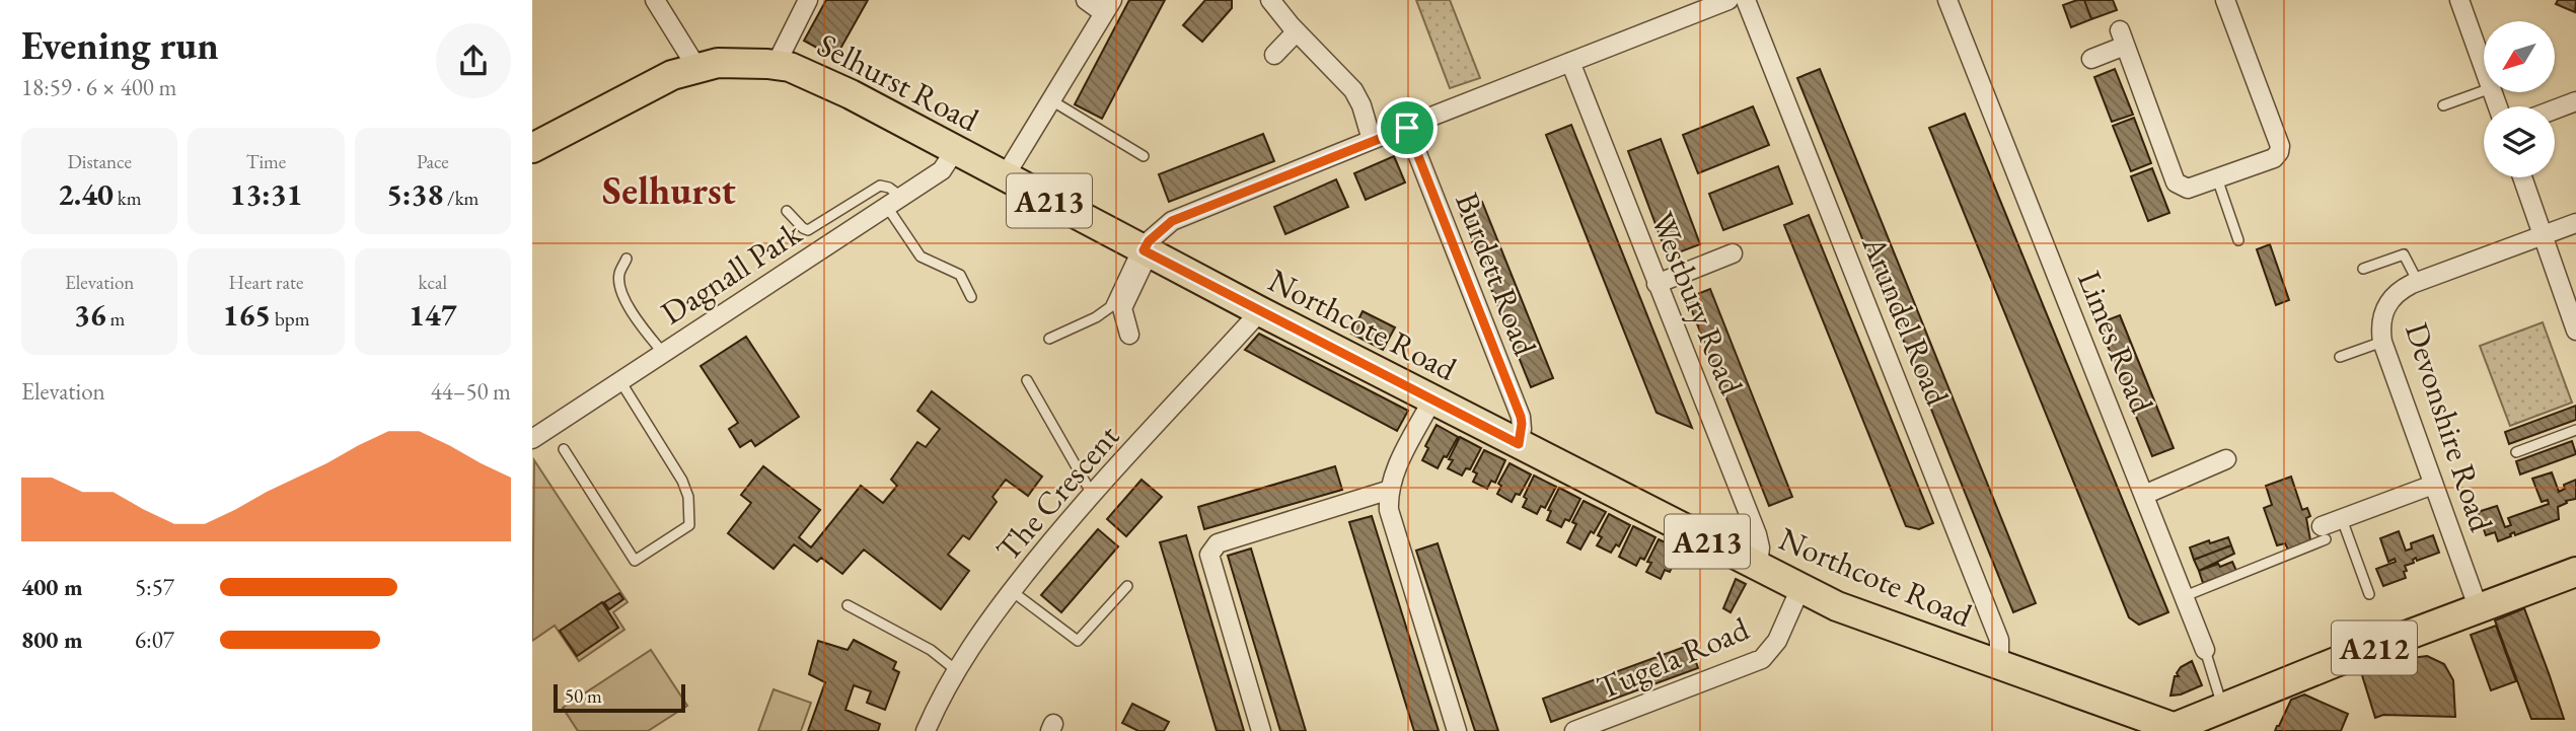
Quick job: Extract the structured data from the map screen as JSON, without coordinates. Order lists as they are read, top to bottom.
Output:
{
  "streets": {
    "main road": [
      "Selhurst Road",
      "A213",
      "Northcote Road",
      "A212"
    ],
    "street": [
      "Dagnall Park",
      "Burdett Road",
      "Westbury Road",
      "Arundel Road",
      "Limes Road",
      "Devonshire Road",
      "The Crescent",
      "Tugela Road"
    ]
  },
  "crossings": [
    ["Selhurst Road", "Dagnall Park"],
    ["Selhurst Road", "Northcote Road"],
    ["Burdett Road", "Northcote Road"],
    ["Westbury Road", "Northcote Road"],
    ["Arundel Road", "Northcote Road"],
    ["Northcote Road", "The Crescent"],
    ["Northcote Road", "A212"],
    ["Northcote Road", "Tugela Road"],
    ["Limes Road", "A212"],
    ["Devonshire Road", "A212"]
  ],
  "districts": ["Selhurst"],
  "scale_bar": "50 m",
  "north": "bottom left",
  "page": {
    "heading": ["Evening run", "18:59 · 6 × 400 m"],
    "stats": [
      ["Distance", "2.40 km"],
      ["Time", "13:31"],
      ["Pace", "5:38 /km"],
      ["Elevation", "36 m"],
      ["Heart rate", "165 bpm"],
      ["kcal", "147"]
    ],
    "chart": ["Elevation", "44–50 m"],
    "list": [
      {
        "name": "400 m",
        "note": "5:57"
      },
      {
        "name": "800 m",
        "note": "6:07"
      }
    ],
    "scale": "50 m"
  }
}
